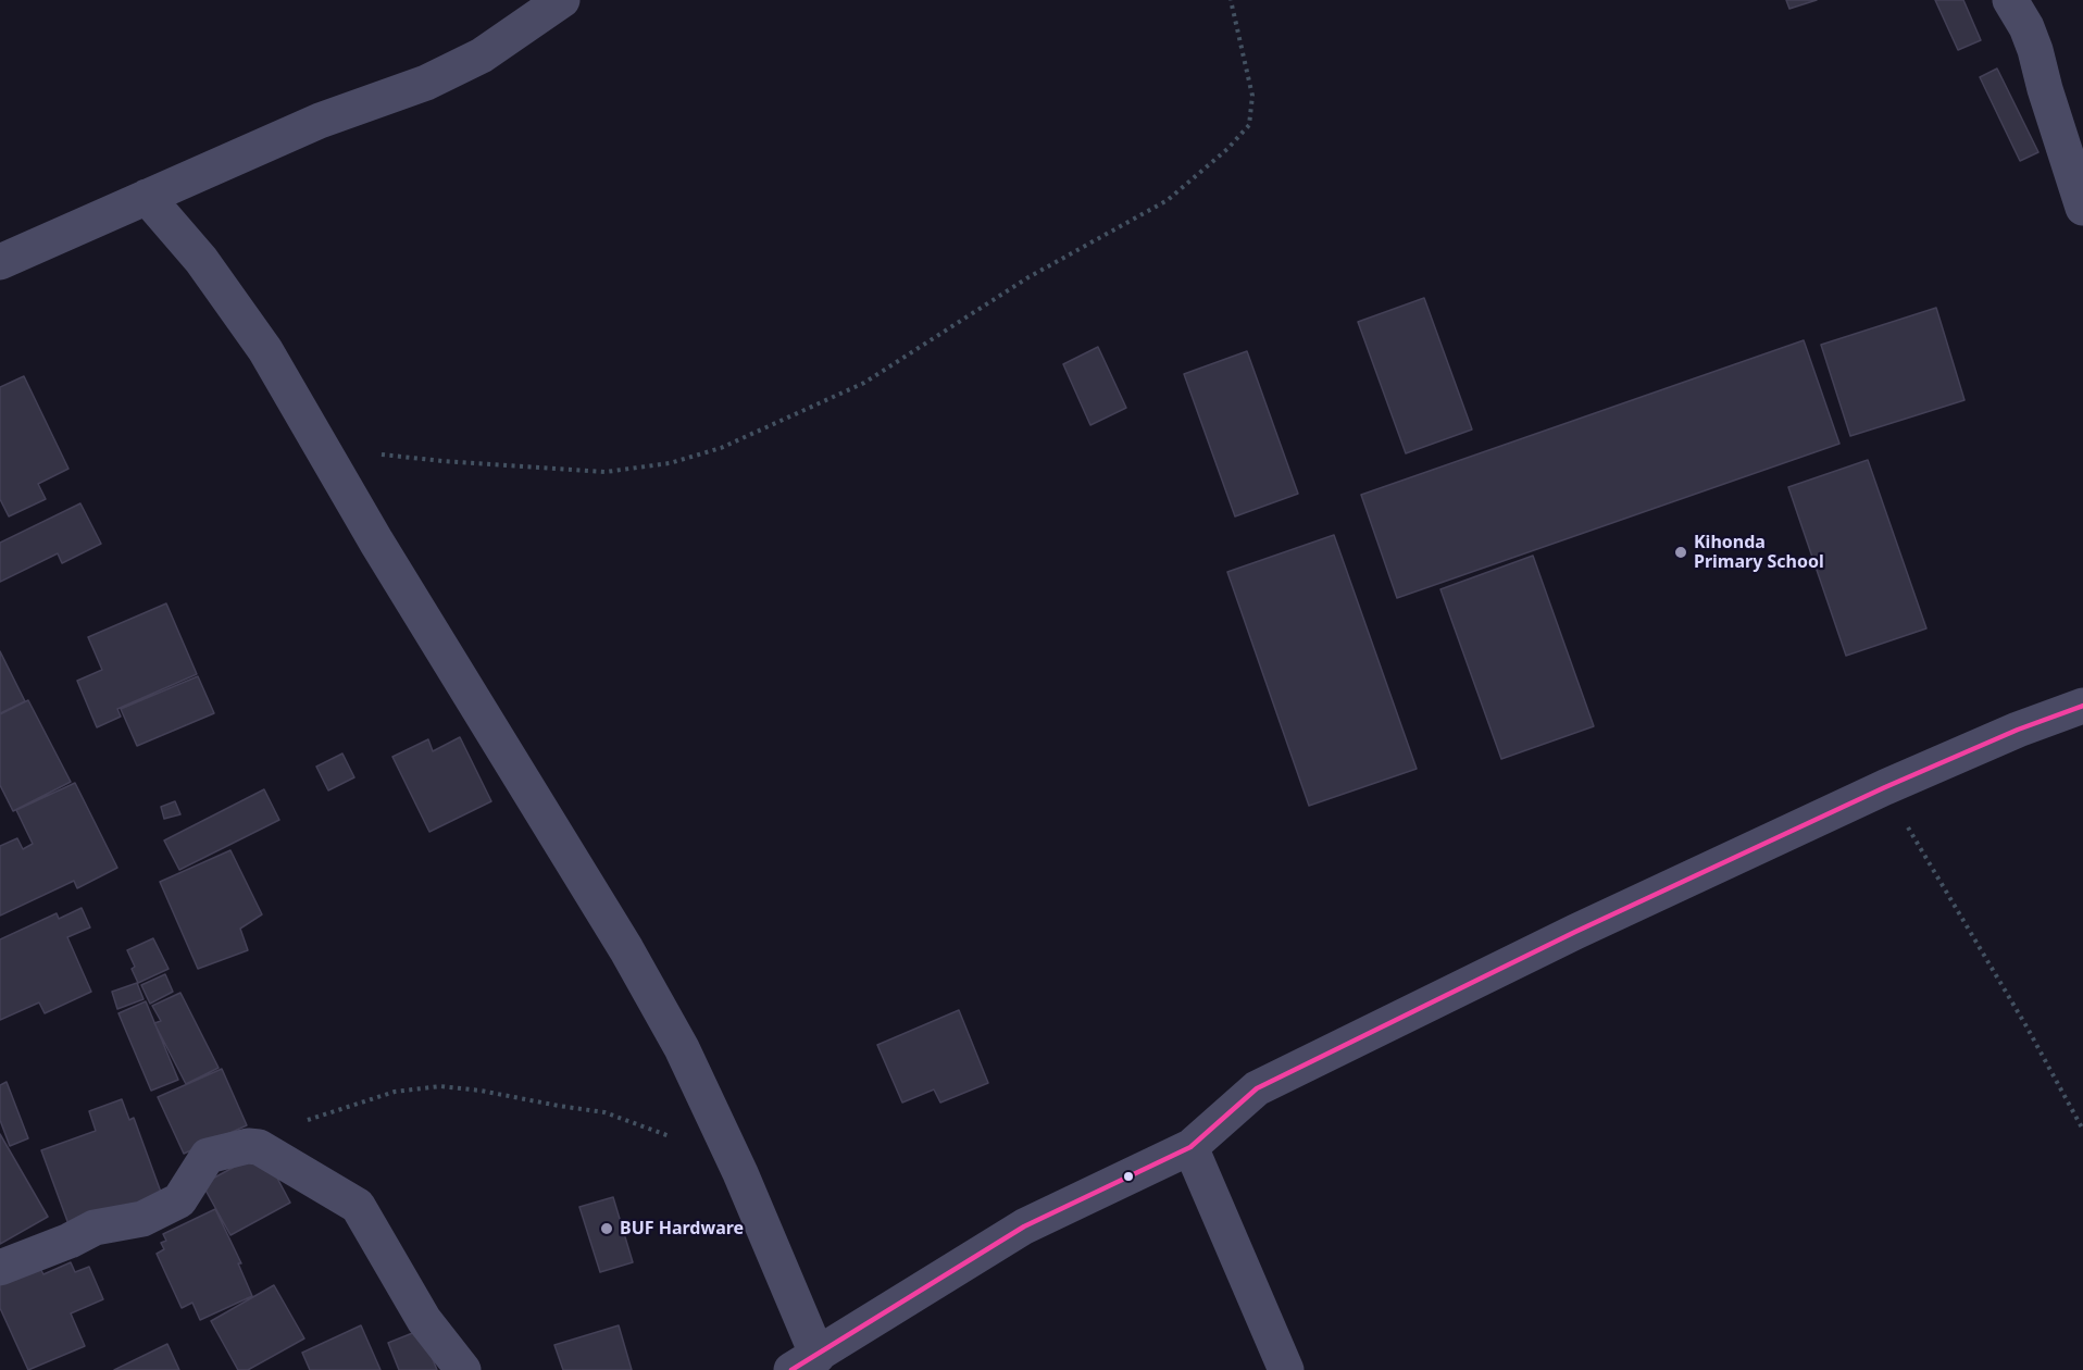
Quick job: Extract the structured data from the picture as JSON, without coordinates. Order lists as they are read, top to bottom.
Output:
{
  "places": ["Kihonda Primary School", "BUF Hardware"]
}
